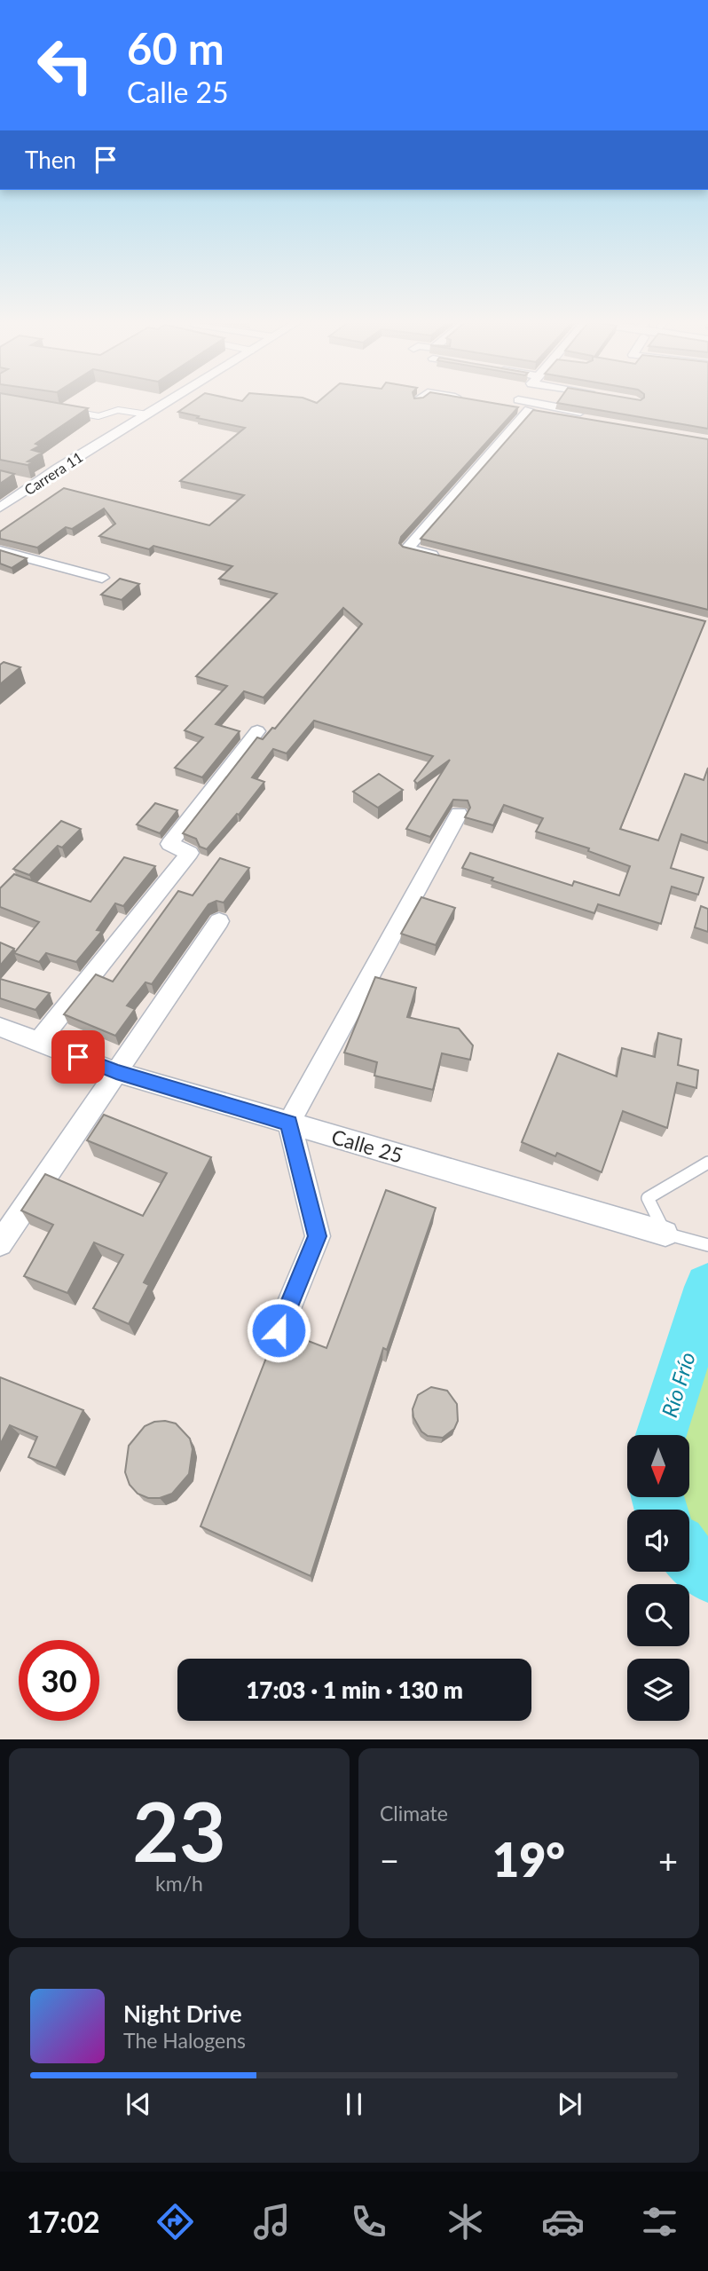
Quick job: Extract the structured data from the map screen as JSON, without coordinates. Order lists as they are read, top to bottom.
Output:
{
  "streets": {
    "street": ["Carrera 11", "Calle 25"]
  },
  "water": ["Río Frío"],
  "north": "bottom",
  "page": {
    "turn": ["60 m", "Calle 25"],
    "then": "Then",
    "limit": "30",
    "trip": "17:03 · 1 min · 130 m",
    "tile": [
      ["23", "km/h"],
      "Climate"
    ],
    "heat": ["−", "19°", "+"],
    "song": ["Night Drive", "The Halogens"],
    "tabs": "17:02"
  }
}
